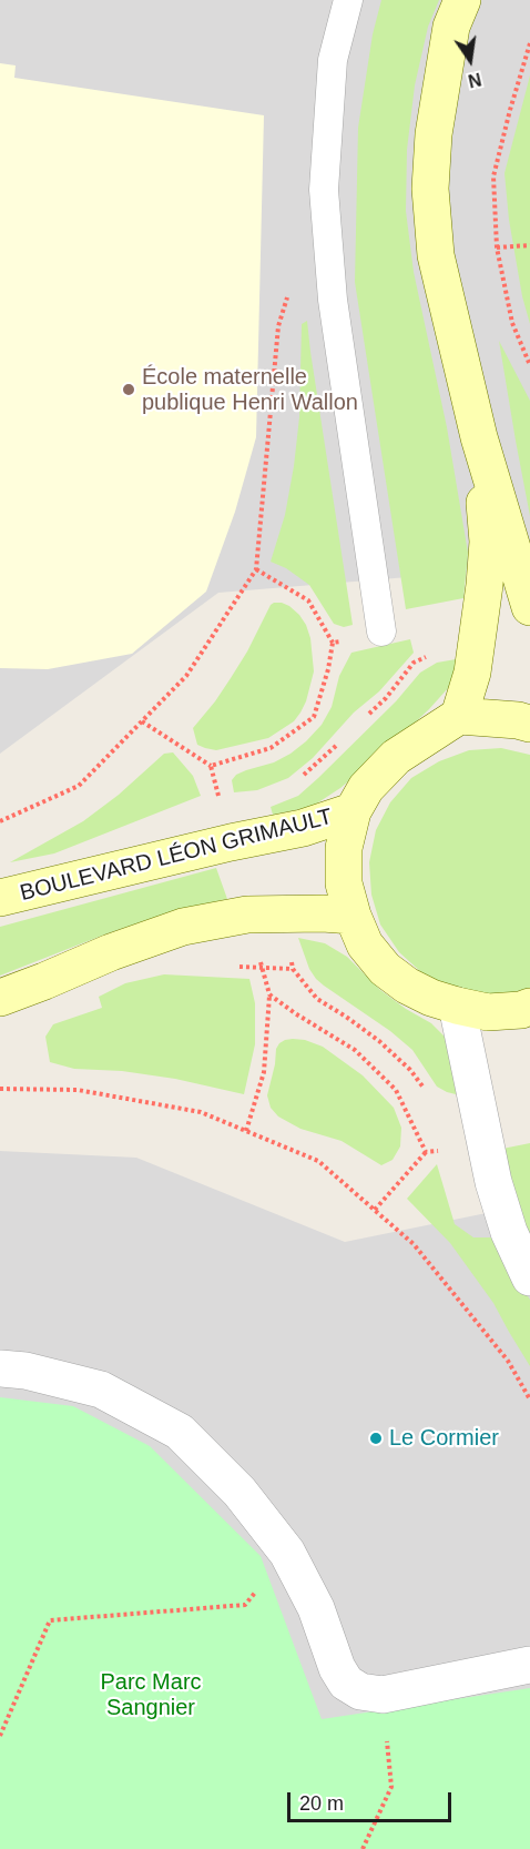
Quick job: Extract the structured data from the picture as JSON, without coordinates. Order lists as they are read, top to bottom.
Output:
{
  "streets": {
    "main road": ["BOULEVARD LÉON GRIMAULT"]
  },
  "parks": ["Parc Marc Sangnier"],
  "places": ["École maternelle publique Henri Wallon", "Le Cormier"],
  "scale_bar": "20 m",
  "north": "bottom"
}
